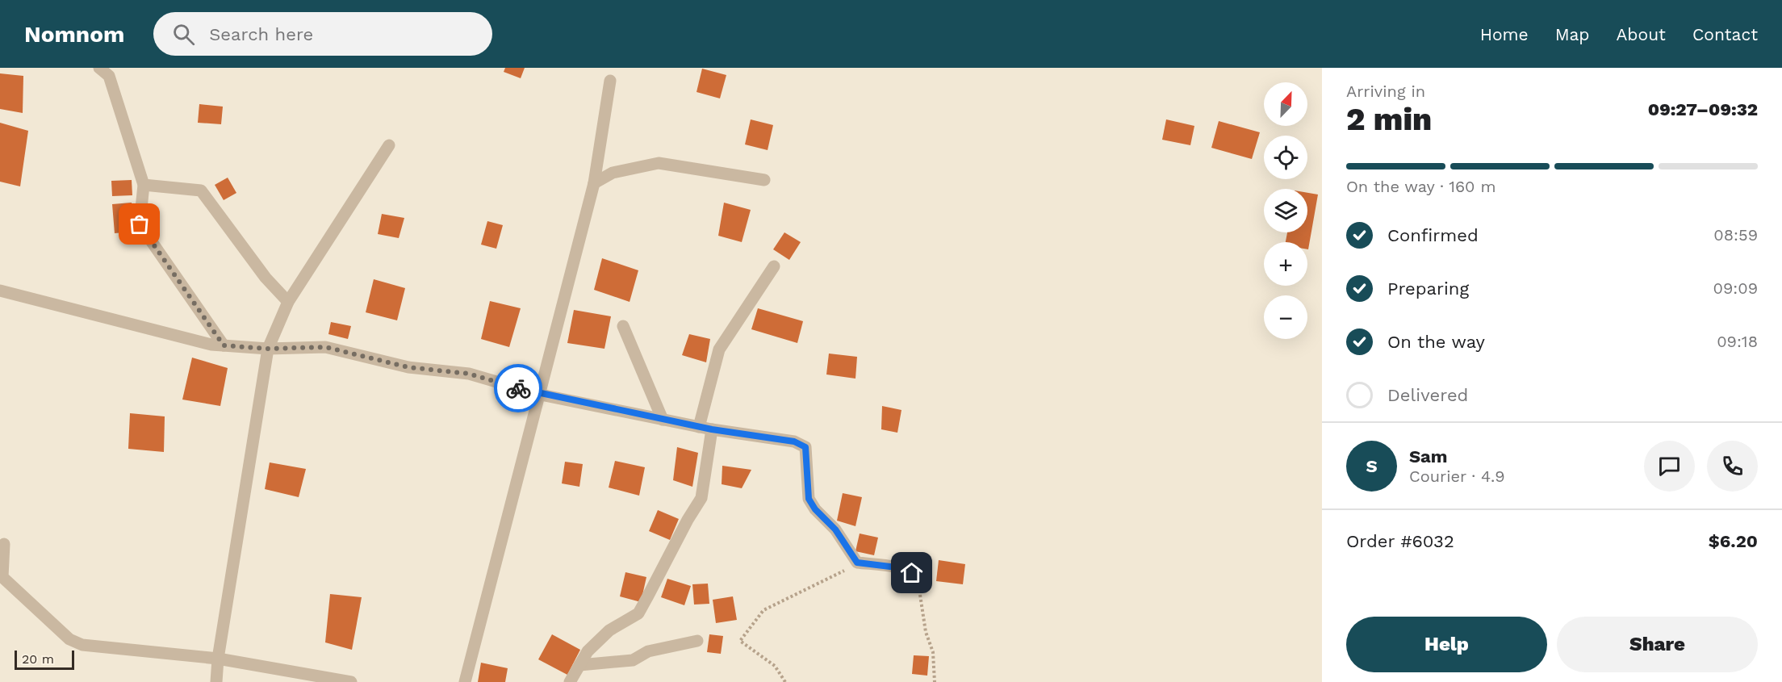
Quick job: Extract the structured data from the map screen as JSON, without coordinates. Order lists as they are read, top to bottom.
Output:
{
  "scale_bar": "20 m",
  "north": "top right",
  "page": {
    "header": "Nomnom",
    "search": "Search here",
    "nav": [
      "Home",
      "Map",
      "About",
      "Contact"
    ],
    "heading": ["2 min", "Arriving in", "09:27–09:32"],
    "panel": [
      "Sam",
      "Courier · 4.9",
      "Order #6032",
      "$6.20"
    ],
    "map_buttons": ["+", "−"],
    "bar": "On the way · 160 m",
    "list": [
      ["Confirmed", "08:59"],
      ["Preparing", "09:09"],
      ["On the way", "09:18"],
      "Delivered"
    ],
    "round": "S",
    "buttons": ["Help", "Share"],
    "scale": "20 m"
  }
}
